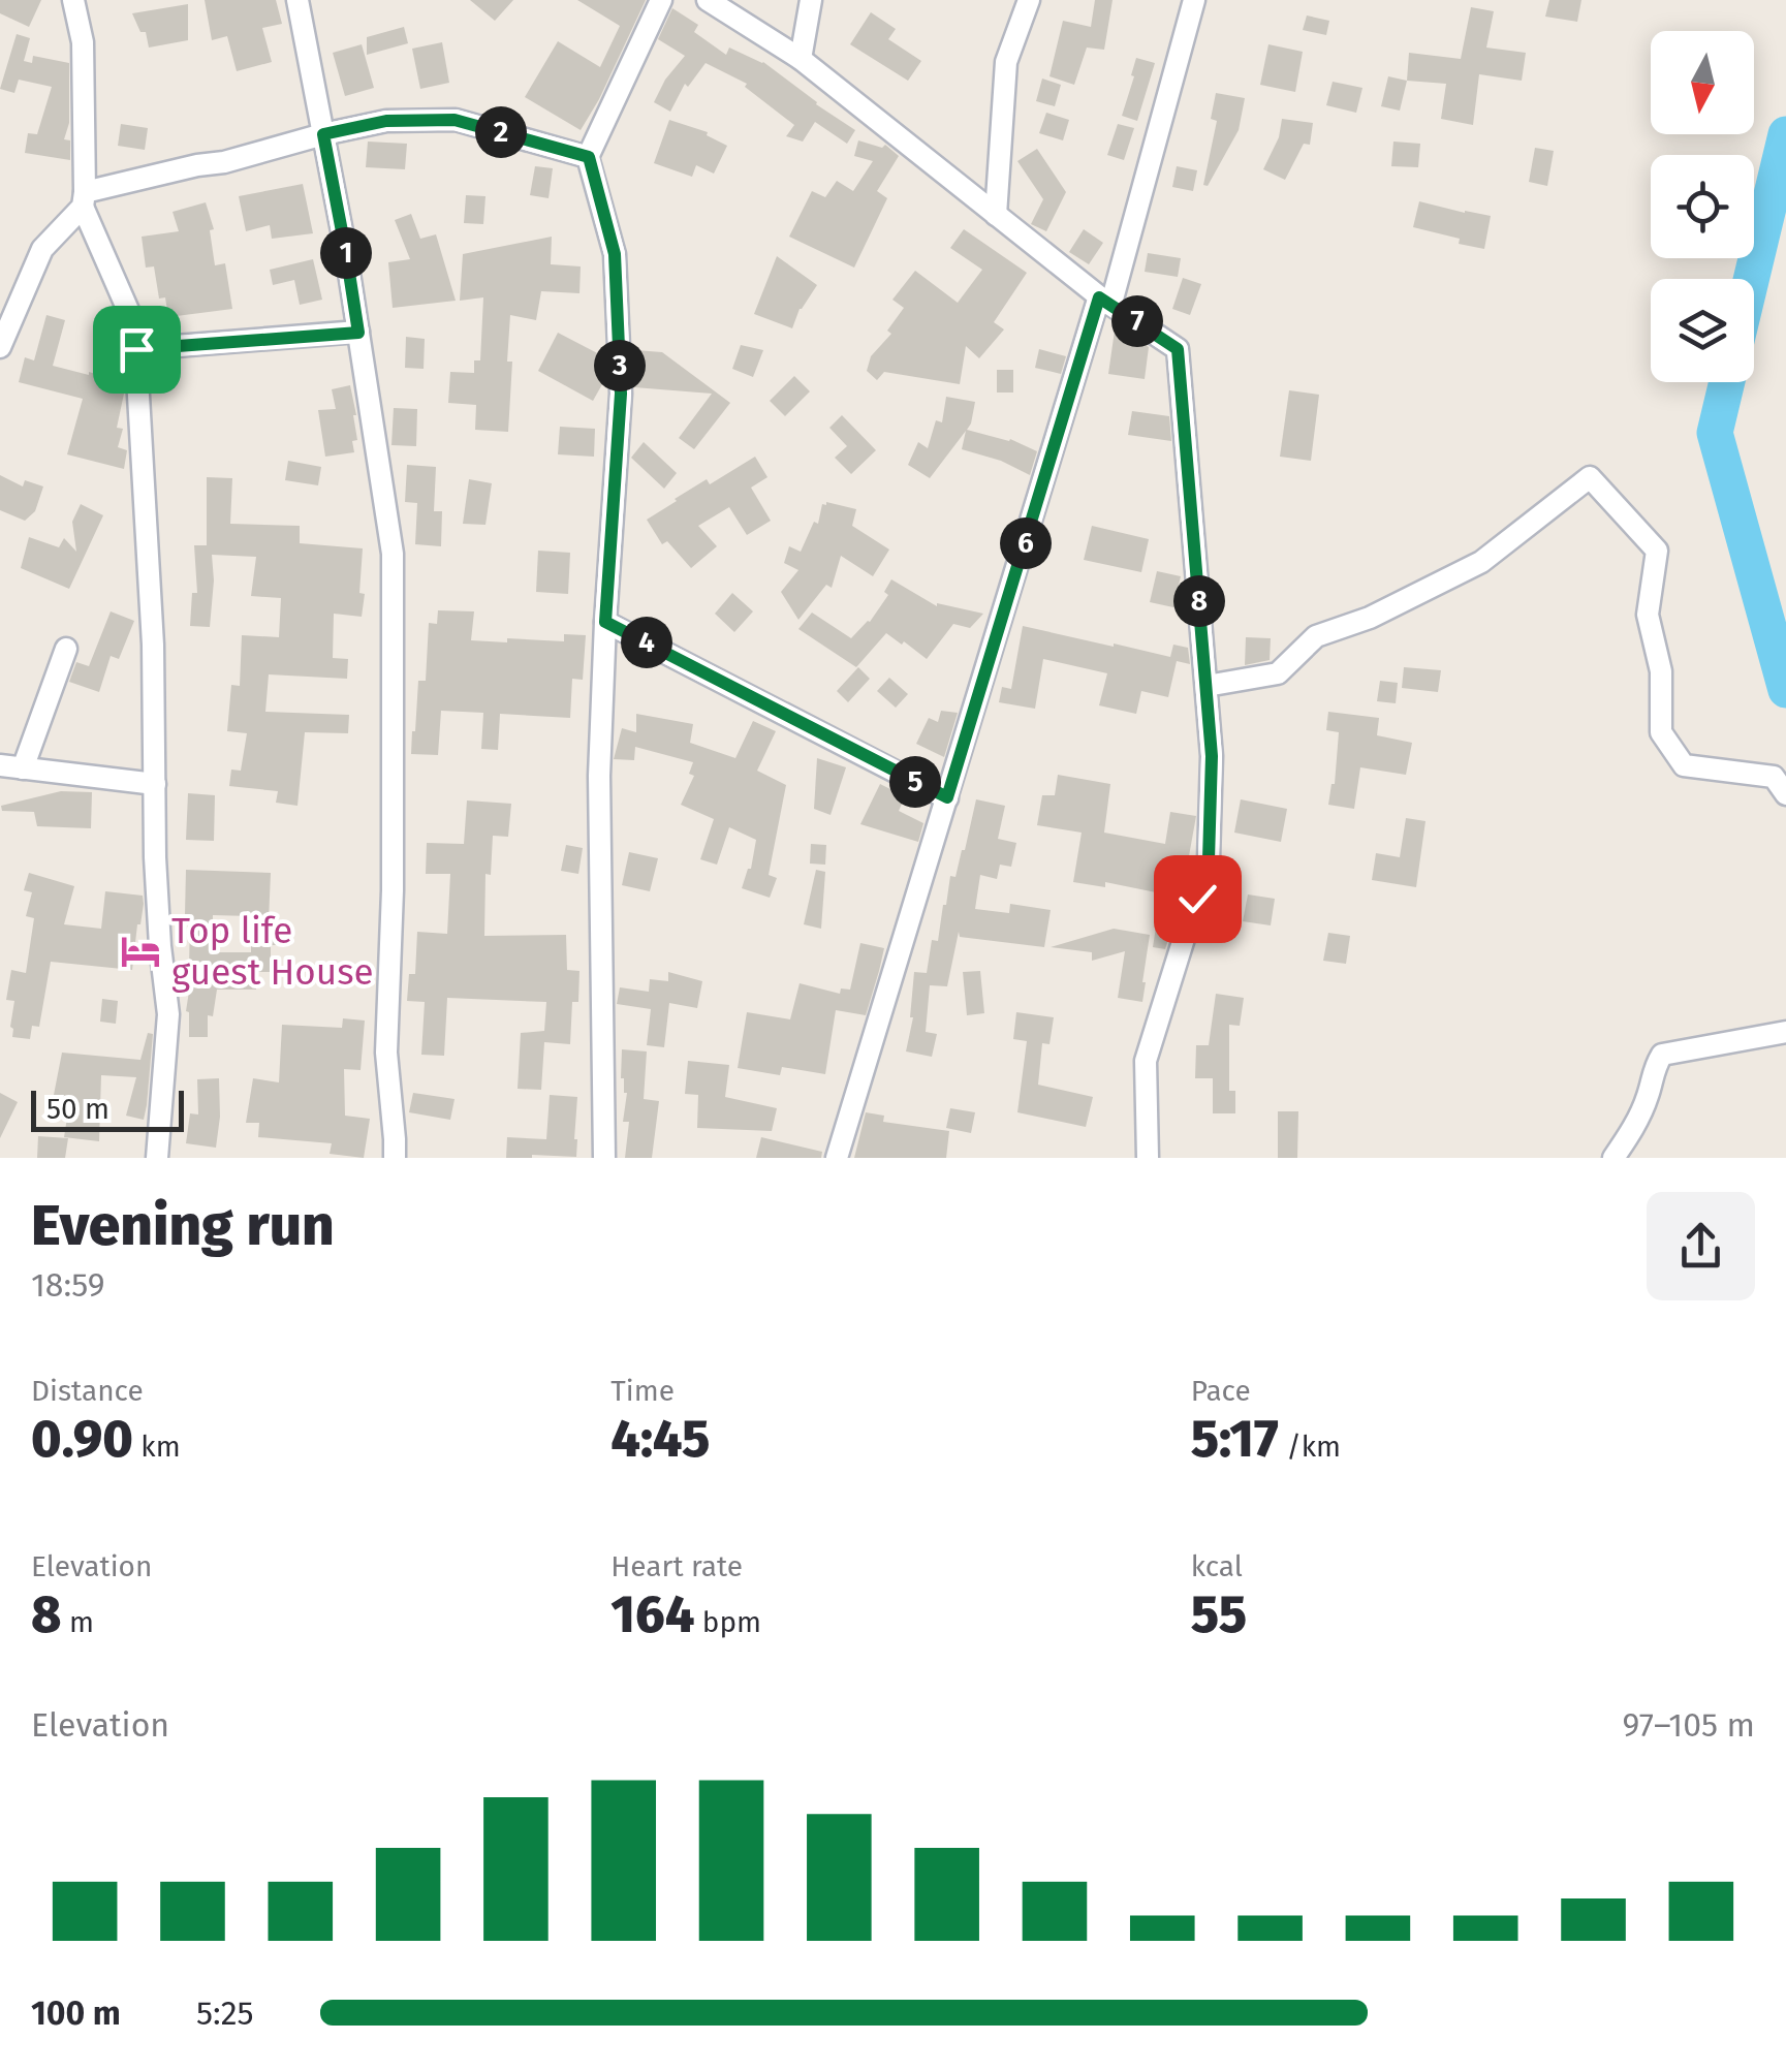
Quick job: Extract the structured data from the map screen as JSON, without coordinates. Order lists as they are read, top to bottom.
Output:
{
  "places": {
    "hotel": ["Top life guest House"]
  },
  "scale_bar": "50 m",
  "north": "bottom",
  "page": {
    "pins": [
      "2",
      "1",
      "7",
      "3",
      "6",
      "8",
      "4",
      "5"
    ],
    "scale": "50 m",
    "heading": ["Evening run", "18:59"],
    "stats": [
      ["Distance", "0.90 km"],
      ["Time", "4:45"],
      ["Pace", "5:17 /km"],
      ["Elevation", "8 m"],
      ["Heart rate", "164 bpm"],
      ["kcal", "55"]
    ],
    "chart": ["Elevation", "97–105 m"],
    "list": [
      {
        "name": "100 m",
        "note": "5:25"
      }
    ]
  }
}
